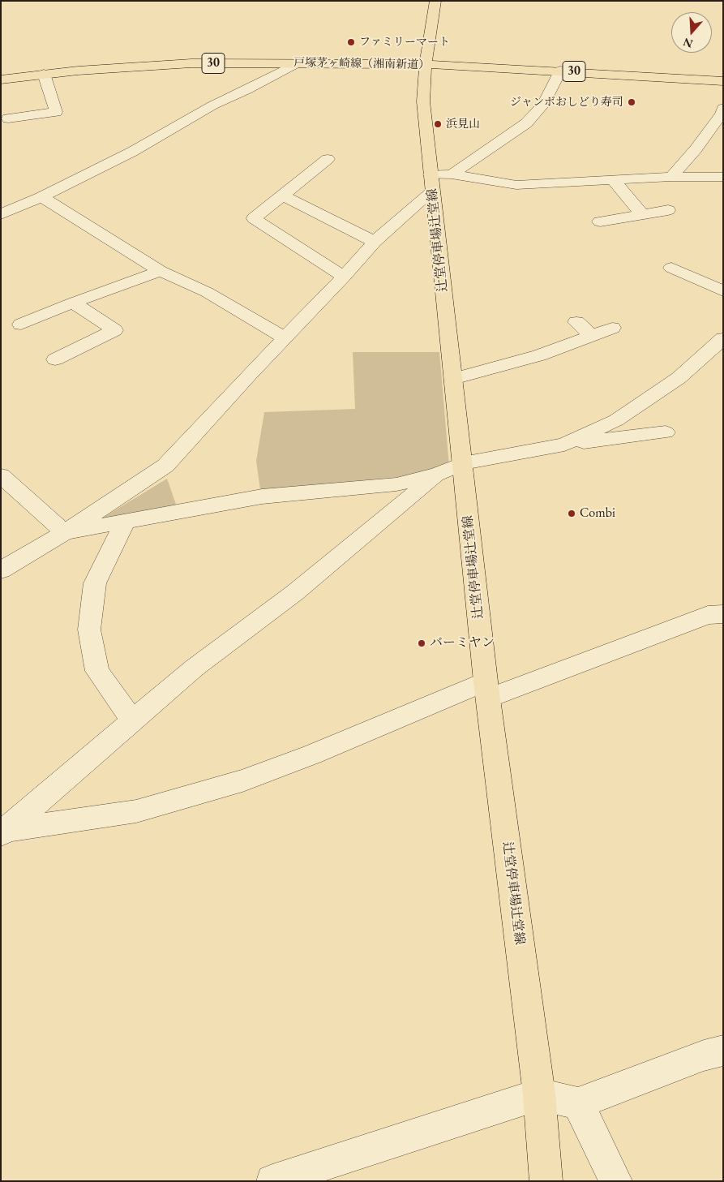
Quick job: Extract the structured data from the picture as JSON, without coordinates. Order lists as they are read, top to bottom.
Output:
{
  "streets": {
    "main road": ["30", "戸塚茅ヶ崎線（湘南新道）", "辻堂停車場辻堂線"]
  },
  "crossings": [
    ["戸塚茅ヶ崎線（湘南新道）", "辻堂停車場辻堂線"]
  ],
  "places": [
    "ファミリーマート",
    "ジャンボおしどり寿司",
    "浜見山",
    "Combi",
    "バーミヤン"
  ],
  "north": "bottom"
}
